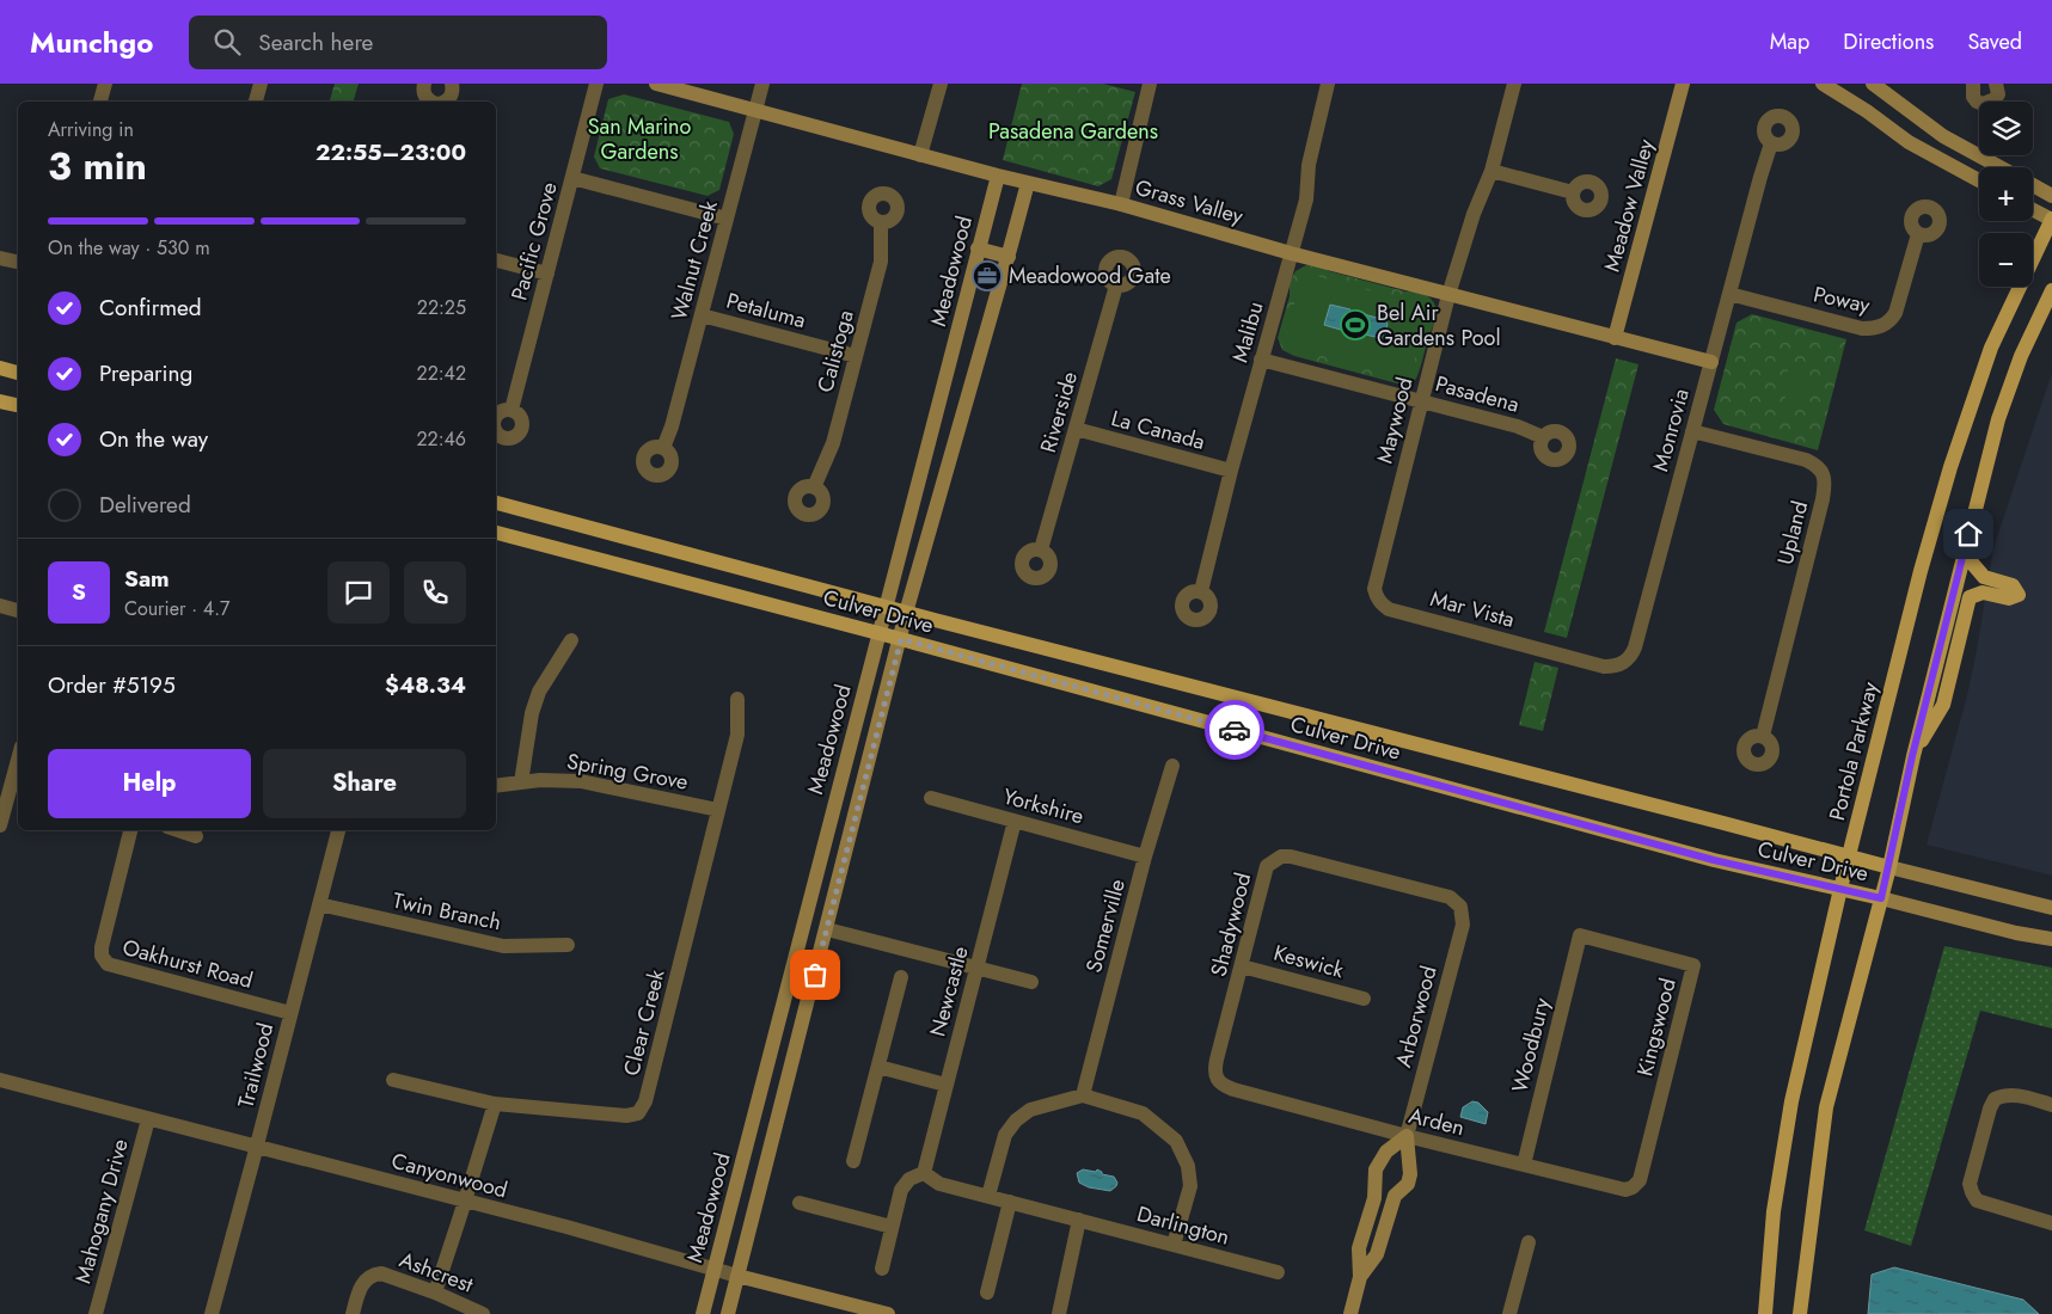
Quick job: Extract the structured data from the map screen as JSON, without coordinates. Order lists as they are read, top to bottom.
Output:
{
  "streets": {
    "main road": [
      "Grass Valley",
      "Meadow Valley",
      "Meadowood",
      "Culver Drive",
      "Portola Parkway",
      "Arborwood",
      "Canyonwood"
    ],
    "street": [
      "Pacific Grove",
      "Walnut Creek",
      "Poway",
      "Petaluma",
      "Malibu",
      "Calistoga",
      "Pasadena",
      "Riverside",
      "Maywood",
      "La Canada",
      "Monrovia",
      "Upland",
      "Mar Vista",
      "Spring Grove",
      "Yorkshire",
      "Twin Branch",
      "Shadywood",
      "Somerville",
      "Keswick",
      "Oakhurst Road",
      "Newcastle",
      "Clear Creek",
      "Kingswood",
      "Woodbury",
      "Trailwood",
      "Arden",
      "Mahogany Drive",
      "Darlington",
      "Ashcrest"
    ]
  },
  "crossings": [
    ["Grass Valley", "Meadow Valley"],
    ["Grass Valley", "Walnut Creek"],
    ["Grass Valley", "Meadowood"],
    ["Grass Valley", "Malibu"],
    ["Grass Valley", "Maywood"],
    ["Grass Valley", "Monrovia"],
    ["Walnut Creek", "Petaluma"],
    ["Meadowood", "Culver Drive"],
    ["Meadowood", "Canyonwood"],
    ["Poway", "Monrovia"],
    ["Petaluma", "Calistoga"],
    ["Malibu", "Pasadena"],
    ["Malibu", "La Canada"],
    ["Pasadena", "Maywood"],
    ["Riverside", "La Canada"],
    ["Maywood", "Mar Vista"],
    ["Monrovia", "Upland"],
    ["Monrovia", "Mar Vista"],
    ["Culver Drive", "Portola Parkway"],
    ["Spring Grove", "Clear Creek"],
    ["Yorkshire", "Somerville"],
    ["Yorkshire", "Newcastle"],
    ["Twin Branch", "Trailwood"],
    ["Shadywood", "Keswick"],
    ["Shadywood", "Arborwood"],
    ["Shadywood", "Arden"],
    ["Oakhurst Road", "Trailwood"],
    ["Newcastle", "Darlington"],
    ["Arborwood", "Arden"],
    ["Kingswood", "Woodbury"],
    ["Kingswood", "Arden"],
    ["Woodbury", "Arden"],
    ["Trailwood", "Canyonwood"],
    ["Canyonwood", "Mahogany Drive"]
  ],
  "parks": ["San Marino Gardens", "Pasadena Gardens"],
  "places": {
    "office": ["Meadowood Gate"],
    "sports": ["Bel Air Gardens Pool"]
  },
  "page": {
    "header": "Munchgo",
    "search": "Search here",
    "nav": ["Map", "Directions", "Saved"],
    "map_buttons": ["+", "−"],
    "heading": ["3 min", "Arriving in", "22:55–23:00"],
    "panel": [
      "Sam",
      "Courier · 4.7",
      "Order #5195",
      "$48.34"
    ],
    "bar": "On the way · 530 m",
    "list": [
      ["Confirmed", "22:25"],
      ["Preparing", "22:42"],
      ["On the way", "22:46"],
      "Delivered"
    ],
    "round": "S",
    "buttons": ["Help", "Share"]
  }
}
